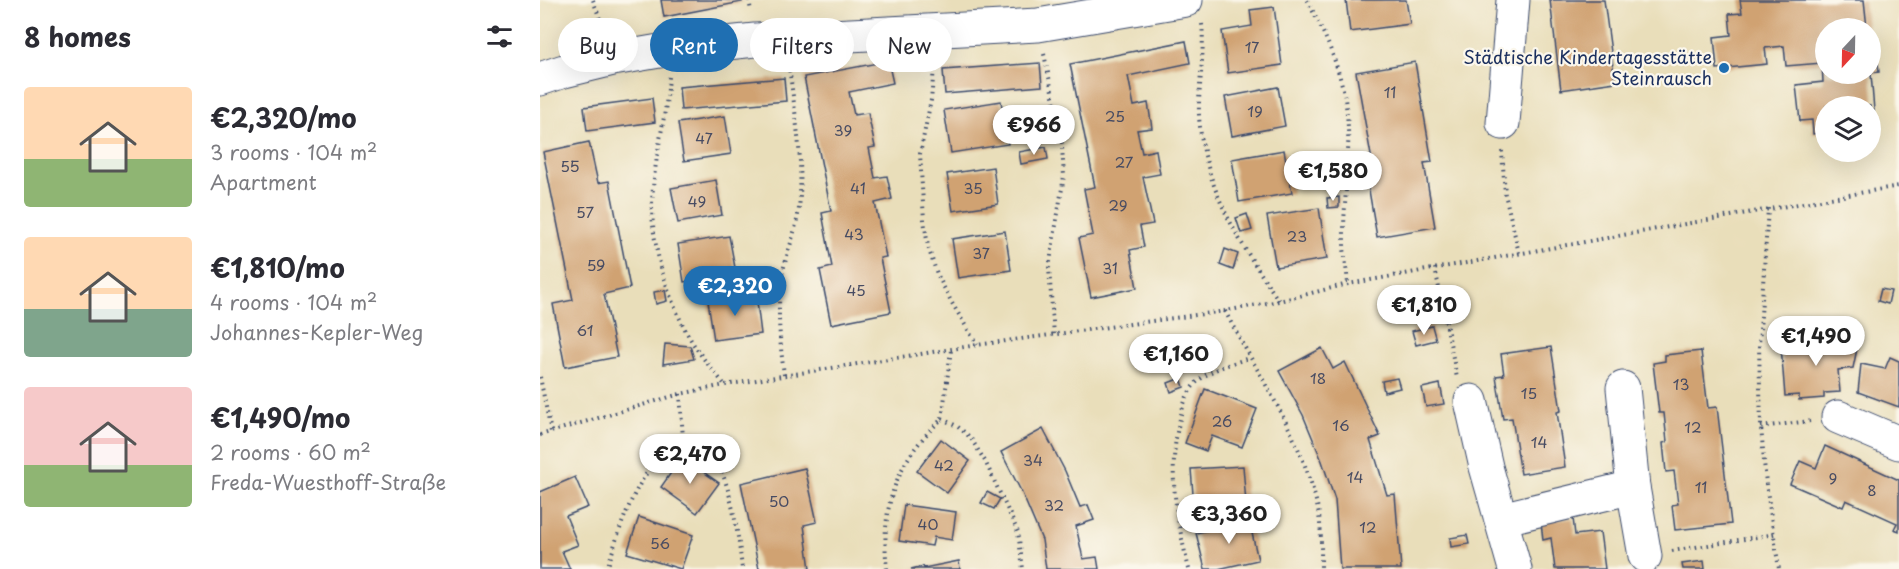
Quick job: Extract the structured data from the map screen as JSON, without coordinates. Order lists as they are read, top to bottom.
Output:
{
  "places": ["Städtische Kindertagesstätte Steinrausch"],
  "house_numbers": [
    "17",
    "11",
    "19",
    "25",
    "39",
    "47",
    "27",
    "55",
    "41",
    "35",
    "49",
    "29",
    "57",
    "43",
    "23",
    "37",
    "59",
    "31",
    "45",
    "61",
    "18",
    "13",
    "15",
    "26",
    "16",
    "12",
    "14",
    "34",
    "42",
    "14",
    "9",
    "11",
    "8",
    "50",
    "32",
    "40",
    "12",
    "56"
  ],
  "north": "bottom",
  "page": {
    "heading": "8 homes",
    "chip": [
      "Buy",
      "Rent",
      "Filters",
      "New"
    ],
    "list": [
      {
        "name": "€2,320/mo",
        "note": "3 rooms · 104 m² · Apartment"
      },
      {
        "name": "€1,810/mo",
        "note": "4 rooms · 104 m² · Johannes-Kepler-Weg"
      },
      {
        "name": "€1,490/mo",
        "note": "2 rooms · 60 m² · Freda-Wuesthoff-Straße"
      }
    ],
    "price": [
      "€966",
      "€1,580",
      "€2,320",
      "€1,810",
      "€1,490",
      "€1,160",
      "€2,470",
      "€3,360"
    ]
  }
}
